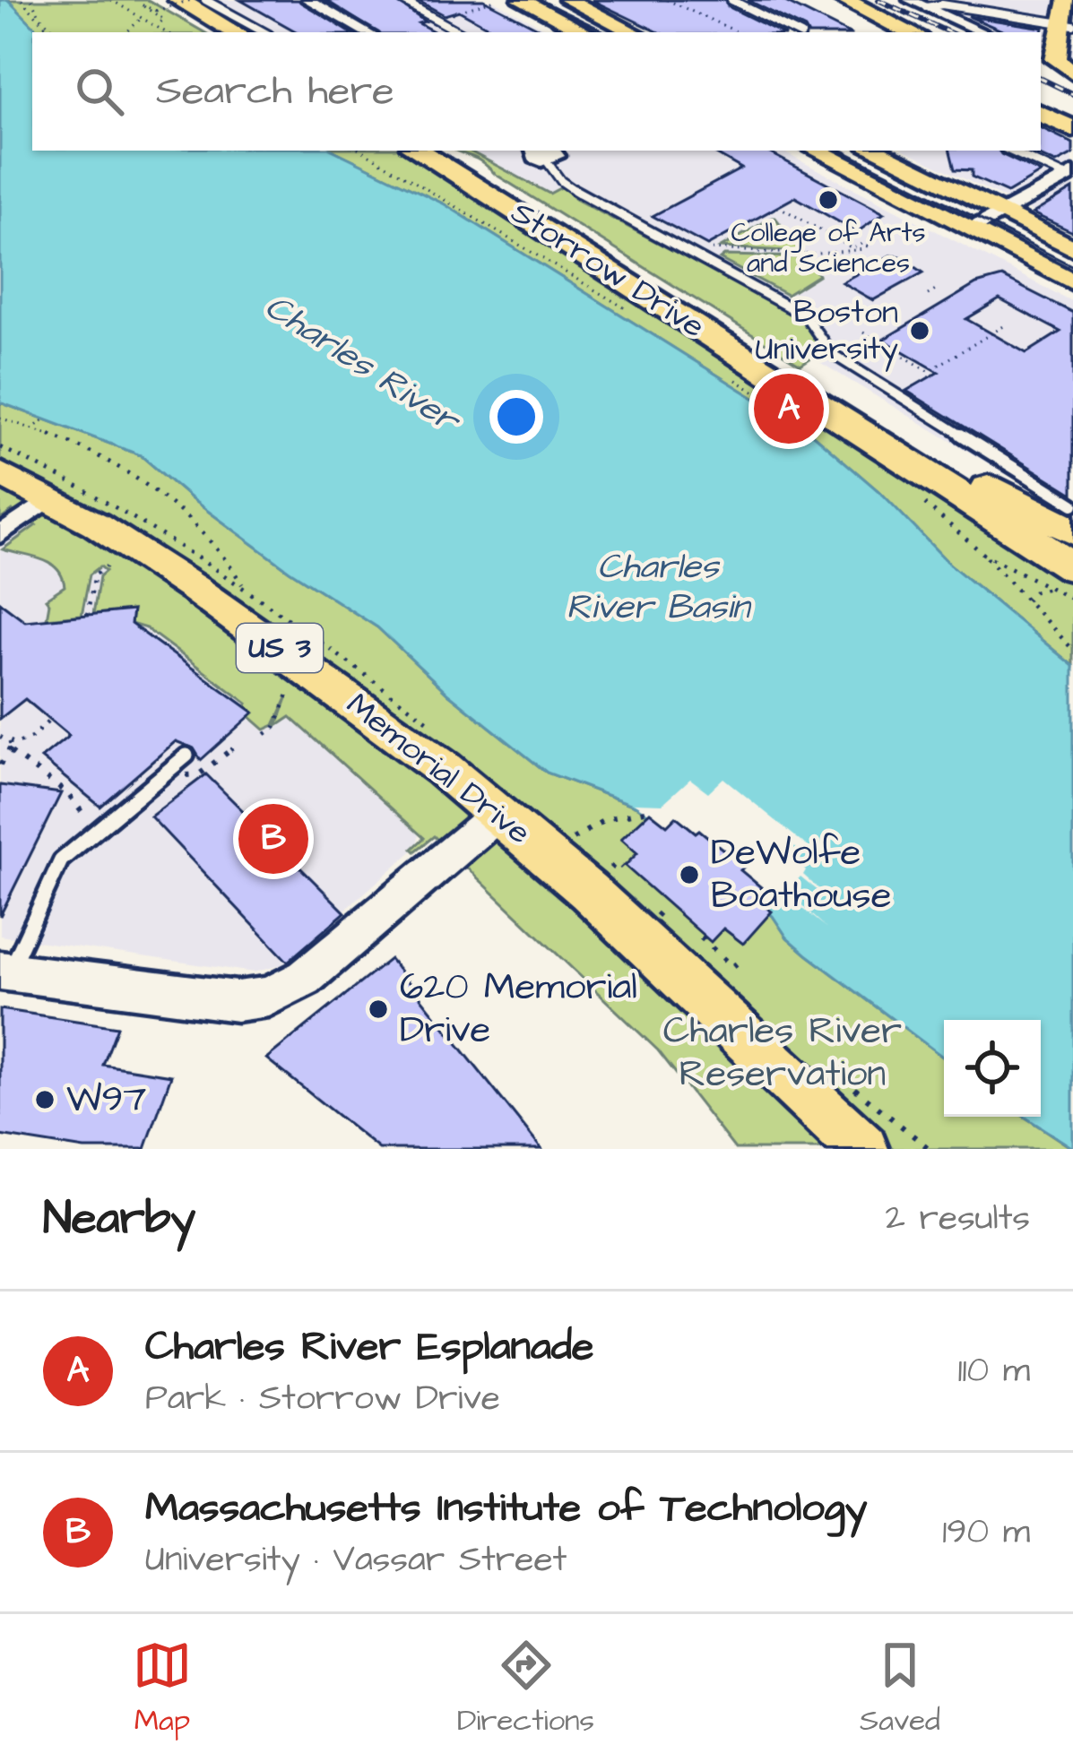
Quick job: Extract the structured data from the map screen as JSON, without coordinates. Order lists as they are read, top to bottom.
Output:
{
  "streets": {
    "highway": ["Storrow Drive", "US 3", "Memorial Drive"]
  },
  "water": ["Charles River", "Charles River Basin"],
  "parks": ["Charles River Reservation"],
  "places": [
    "College of Arts and Sciences",
    "Boston University",
    "DeWolfe Boathouse",
    "620 Memorial Drive",
    "W97"
  ],
  "page": {
    "search": "Search here",
    "pins": ["A", "B"],
    "heading": ["Nearby", "2 results"],
    "list": [
      {
        "mark": "A",
        "name": "Charles River Esplanade",
        "note": "Park · Storrow Drive",
        "value": "110 m"
      },
      {
        "mark": "B",
        "name": "Massachusetts Institute of Technology",
        "note": "University · Vassar Street",
        "value": "190 m"
      }
    ],
    "nav": ["Map", "Directions", "Saved"]
  }
}
